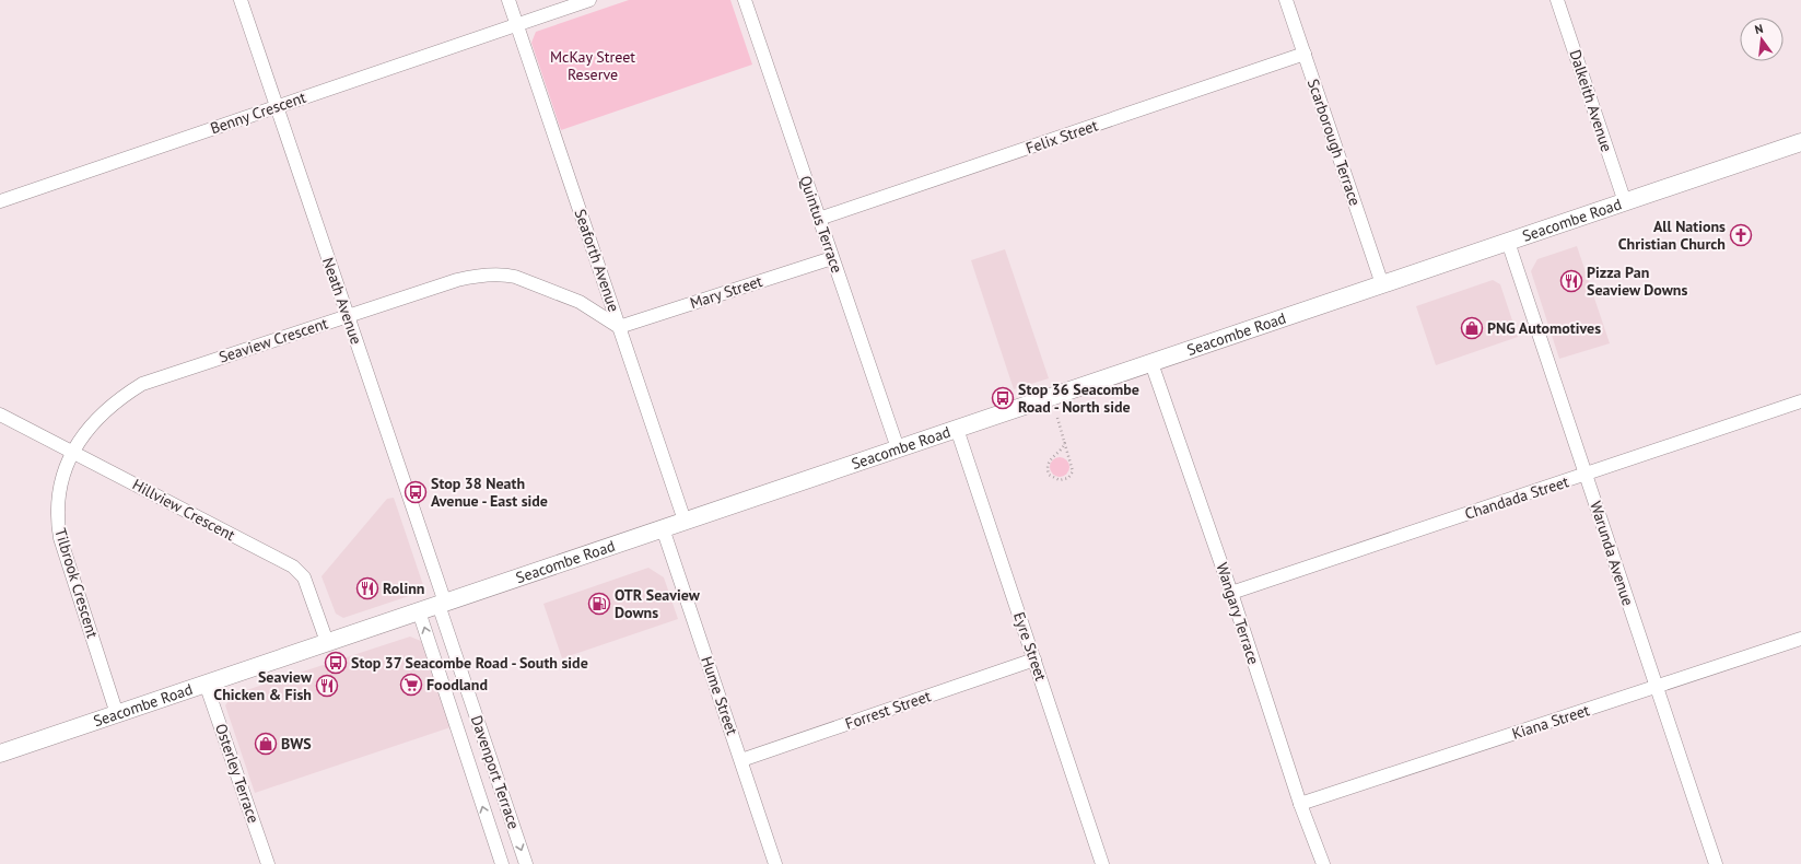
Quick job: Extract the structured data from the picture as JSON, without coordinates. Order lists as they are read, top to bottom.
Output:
{
  "streets": {
    "main road": ["Seacombe Road"],
    "street": [
      "Dalkeith Avenue",
      "Benny Crescent",
      "Felix Street",
      "Scarborough Terrace",
      "Quintus Terrace",
      "Seaforth Avenue",
      "Mary Street",
      "Neath Avenue",
      "Seaview Crescent",
      "Chandada Street",
      "Hillview Crescent",
      "Warunda Avenue",
      "Tilbrook Crescent",
      "Wangary Terrace",
      "Eyre Street",
      "Hume Street",
      "Forrest Street",
      "Kiana Street",
      "Davenport Terrace",
      "Osterley Terrace"
    ]
  },
  "crossings": [
    ["Dalkeith Avenue", "Seacombe Road"],
    ["Benny Crescent", "Seaforth Avenue"],
    ["Benny Crescent", "Neath Avenue"],
    ["Felix Street", "Scarborough Terrace"],
    ["Felix Street", "Quintus Terrace"],
    ["Scarborough Terrace", "Seacombe Road"],
    ["Seacombe Road", "Quintus Terrace"],
    ["Seacombe Road", "Seaforth Avenue"],
    ["Seacombe Road", "Neath Avenue"],
    ["Seacombe Road", "Hillview Crescent"],
    ["Seacombe Road", "Warunda Avenue"],
    ["Seacombe Road", "Tilbrook Crescent"],
    ["Seacombe Road", "Wangary Terrace"],
    ["Seacombe Road", "Eyre Street"],
    ["Seacombe Road", "Hume Street"],
    ["Seacombe Road", "Davenport Terrace"],
    ["Seacombe Road", "Osterley Terrace"],
    ["Quintus Terrace", "Mary Street"],
    ["Seaforth Avenue", "Mary Street"],
    ["Seaforth Avenue", "Seaview Crescent"],
    ["Mary Street", "Seaview Crescent"],
    ["Neath Avenue", "Seaview Crescent"],
    ["Neath Avenue", "Davenport Terrace"],
    ["Seaview Crescent", "Hillview Crescent"],
    ["Seaview Crescent", "Tilbrook Crescent"],
    ["Chandada Street", "Warunda Avenue"],
    ["Chandada Street", "Wangary Terrace"],
    ["Hillview Crescent", "Tilbrook Crescent"],
    ["Warunda Avenue", "Kiana Street"],
    ["Wangary Terrace", "Kiana Street"],
    ["Eyre Street", "Forrest Street"],
    ["Hume Street", "Forrest Street"]
  ],
  "parks": ["McKay Street Reserve"],
  "places": {
    "church": ["All Nations Christian Church"],
    "restaurant": ["Pizza Pan Seaview Downs", "Rolinn", "Seaview Chicken & Fish"],
    "shop": ["PNG Automotives", "BWS"],
    "bus stop": ["Stop 36 Seacombe Road - North side", "Stop 38 Neath Avenue - East side", "Stop 37 Seacombe Road - South side"],
    "fuel station": ["OTR Seaview Downs"],
    "supermarket": ["Foodland"]
  },
  "north": "top"
}
